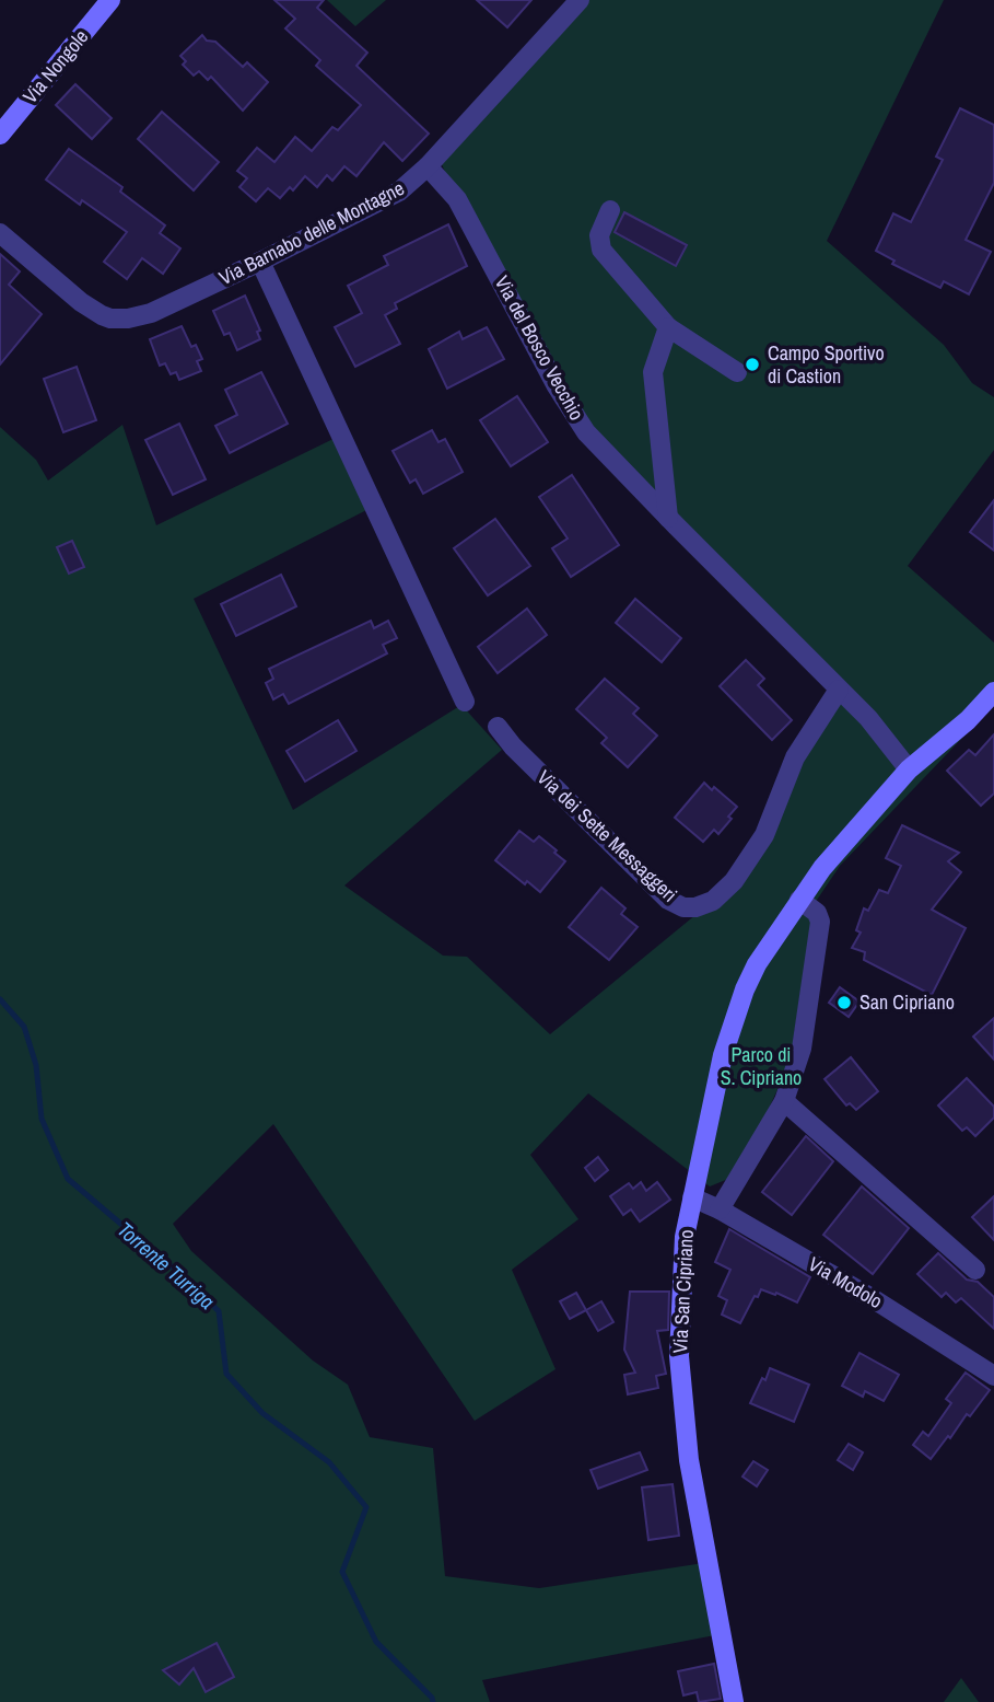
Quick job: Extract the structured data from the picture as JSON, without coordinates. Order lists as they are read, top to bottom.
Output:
{
  "streets": {
    "main road": ["Via Nongole", "Via San Cipriano"],
    "street": [
      "Via Barnabo delle Montagne",
      "Via del Bosco Vecchio",
      "Via dei Sette Messaggeri",
      "Via Modolo"
    ]
  },
  "crossings": [
    ["Via Barnabo delle Montagne", "Via del Bosco Vecchio"],
    ["Via del Bosco Vecchio", "Via dei Sette Messaggeri"],
    ["Via del Bosco Vecchio", "Via San Cipriano"],
    ["Via Modolo", "Via San Cipriano"]
  ],
  "water": ["Torrente Turriga"],
  "parks": ["Parco di S. Cipriano"],
  "places": ["Campo Sportivo di Castion", "San Cipriano"]
}
